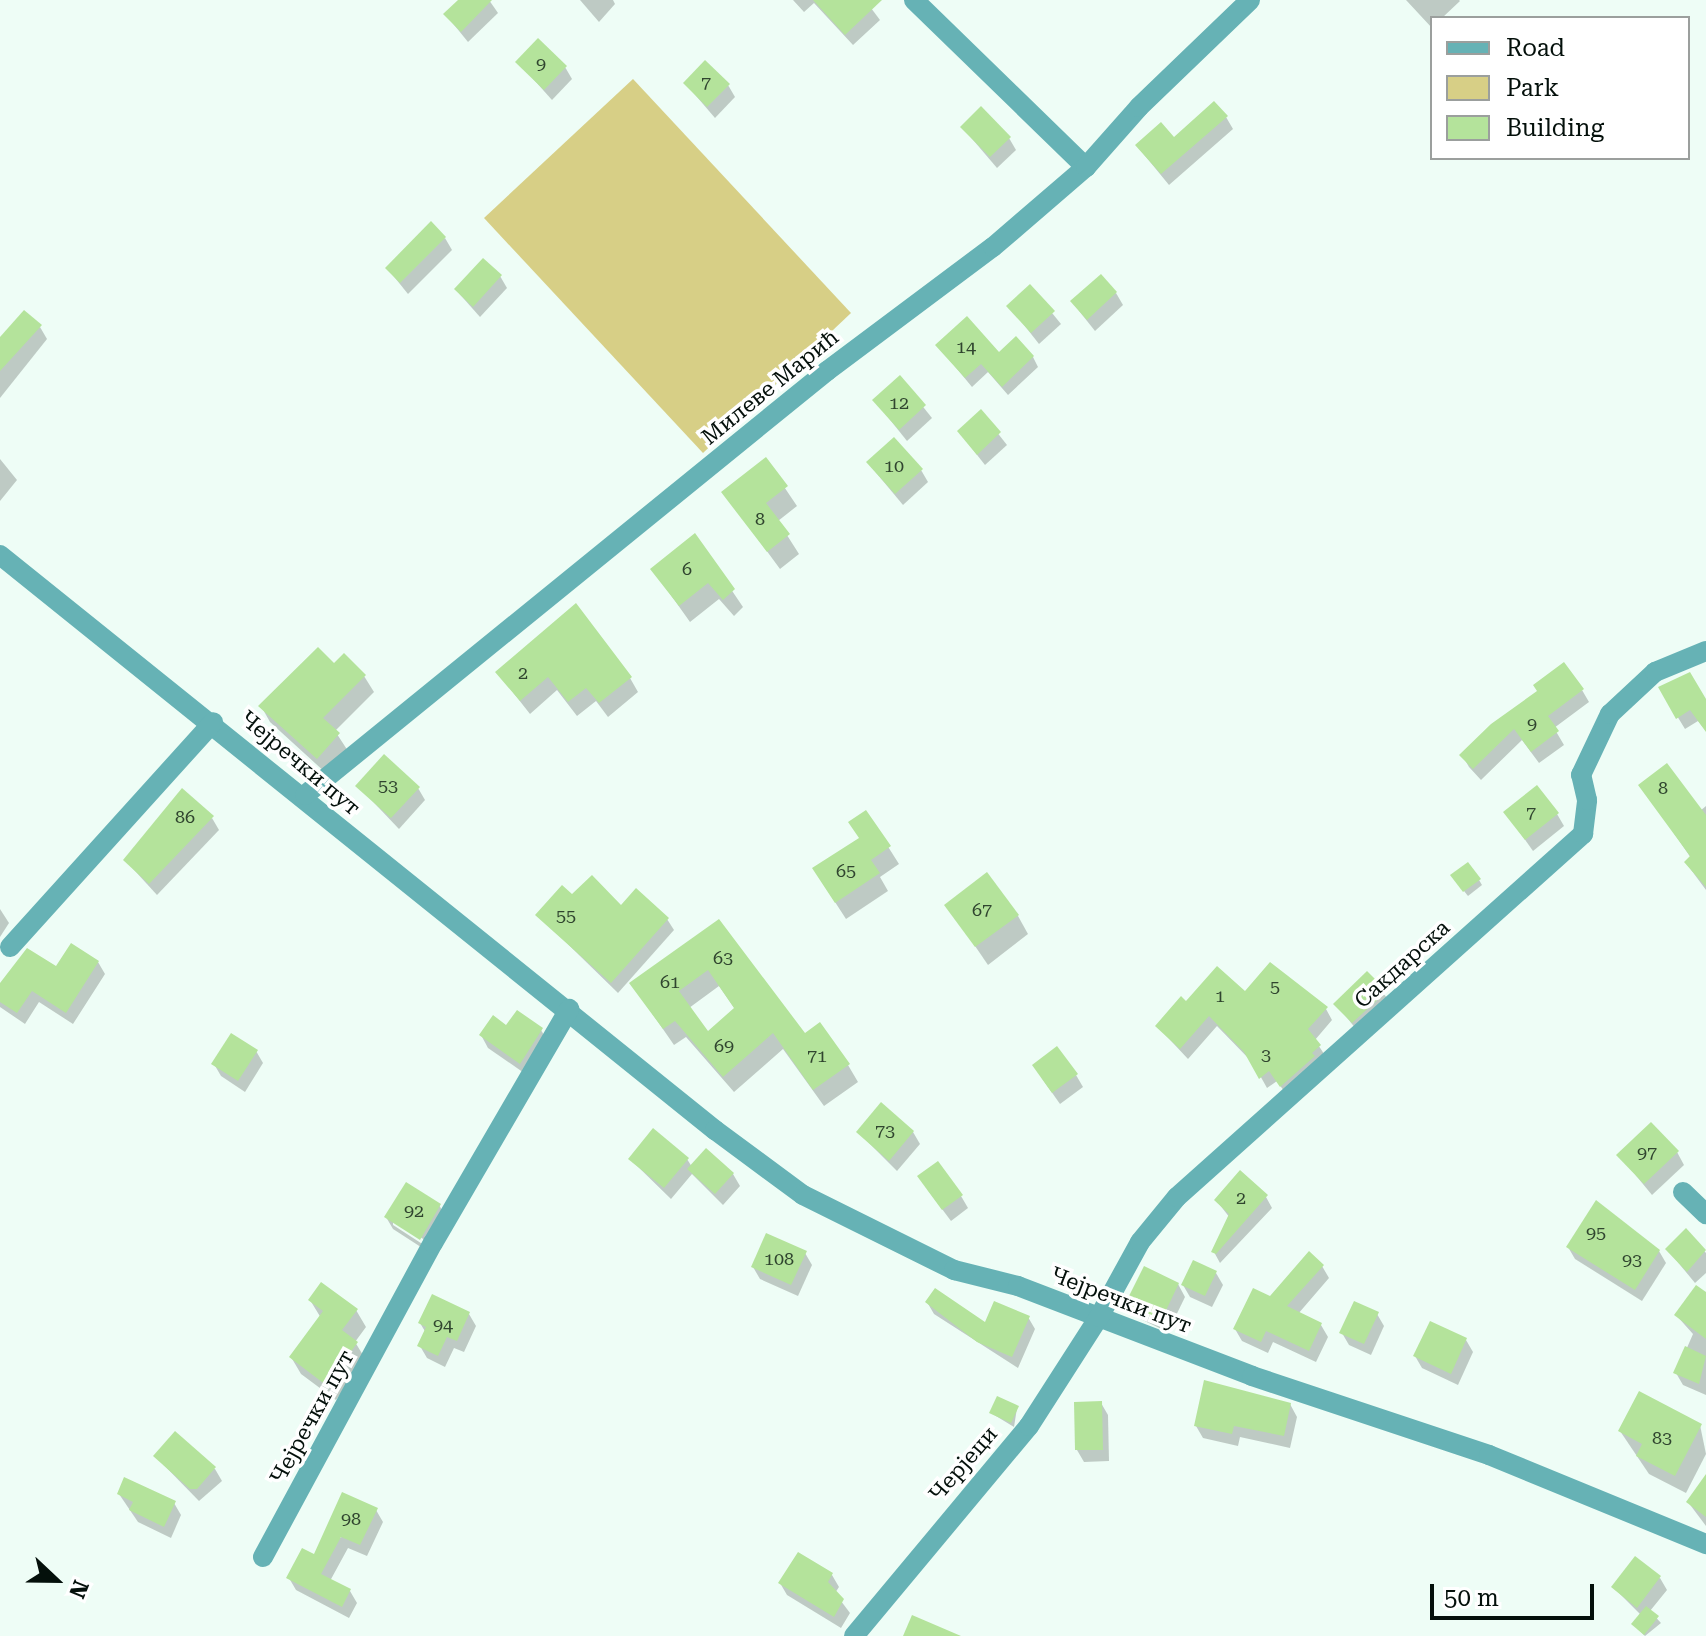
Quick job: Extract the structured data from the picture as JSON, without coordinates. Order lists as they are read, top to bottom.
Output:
{
  "streets": {
    "street": [
      "Милеве Мaрић",
      "Чејречки пут",
      "Сакдарска",
      "Черјеци"
    ]
  },
  "crossings": [
    ["Милеве Мaрић", "Чејречки пут"],
    ["Чејречки пут", "Сакдарска"],
    ["Чејречки пут", "Черјеци"],
    ["Сакдарска", "Черјеци"]
  ],
  "house_numbers": [
    "9",
    "7",
    "14",
    "12",
    "10",
    "8",
    "6",
    "2",
    "9",
    "53",
    "8",
    "7",
    "86",
    "65",
    "67",
    "55",
    "63",
    "61",
    "5",
    "1",
    "69",
    "3",
    "71",
    "73",
    "97",
    "2",
    "92",
    "95",
    "108",
    "93",
    "94",
    "83",
    "98"
  ],
  "legend": ["Road", "Park", "Building"],
  "scale_bar": "50 m",
  "north": "right"
}
